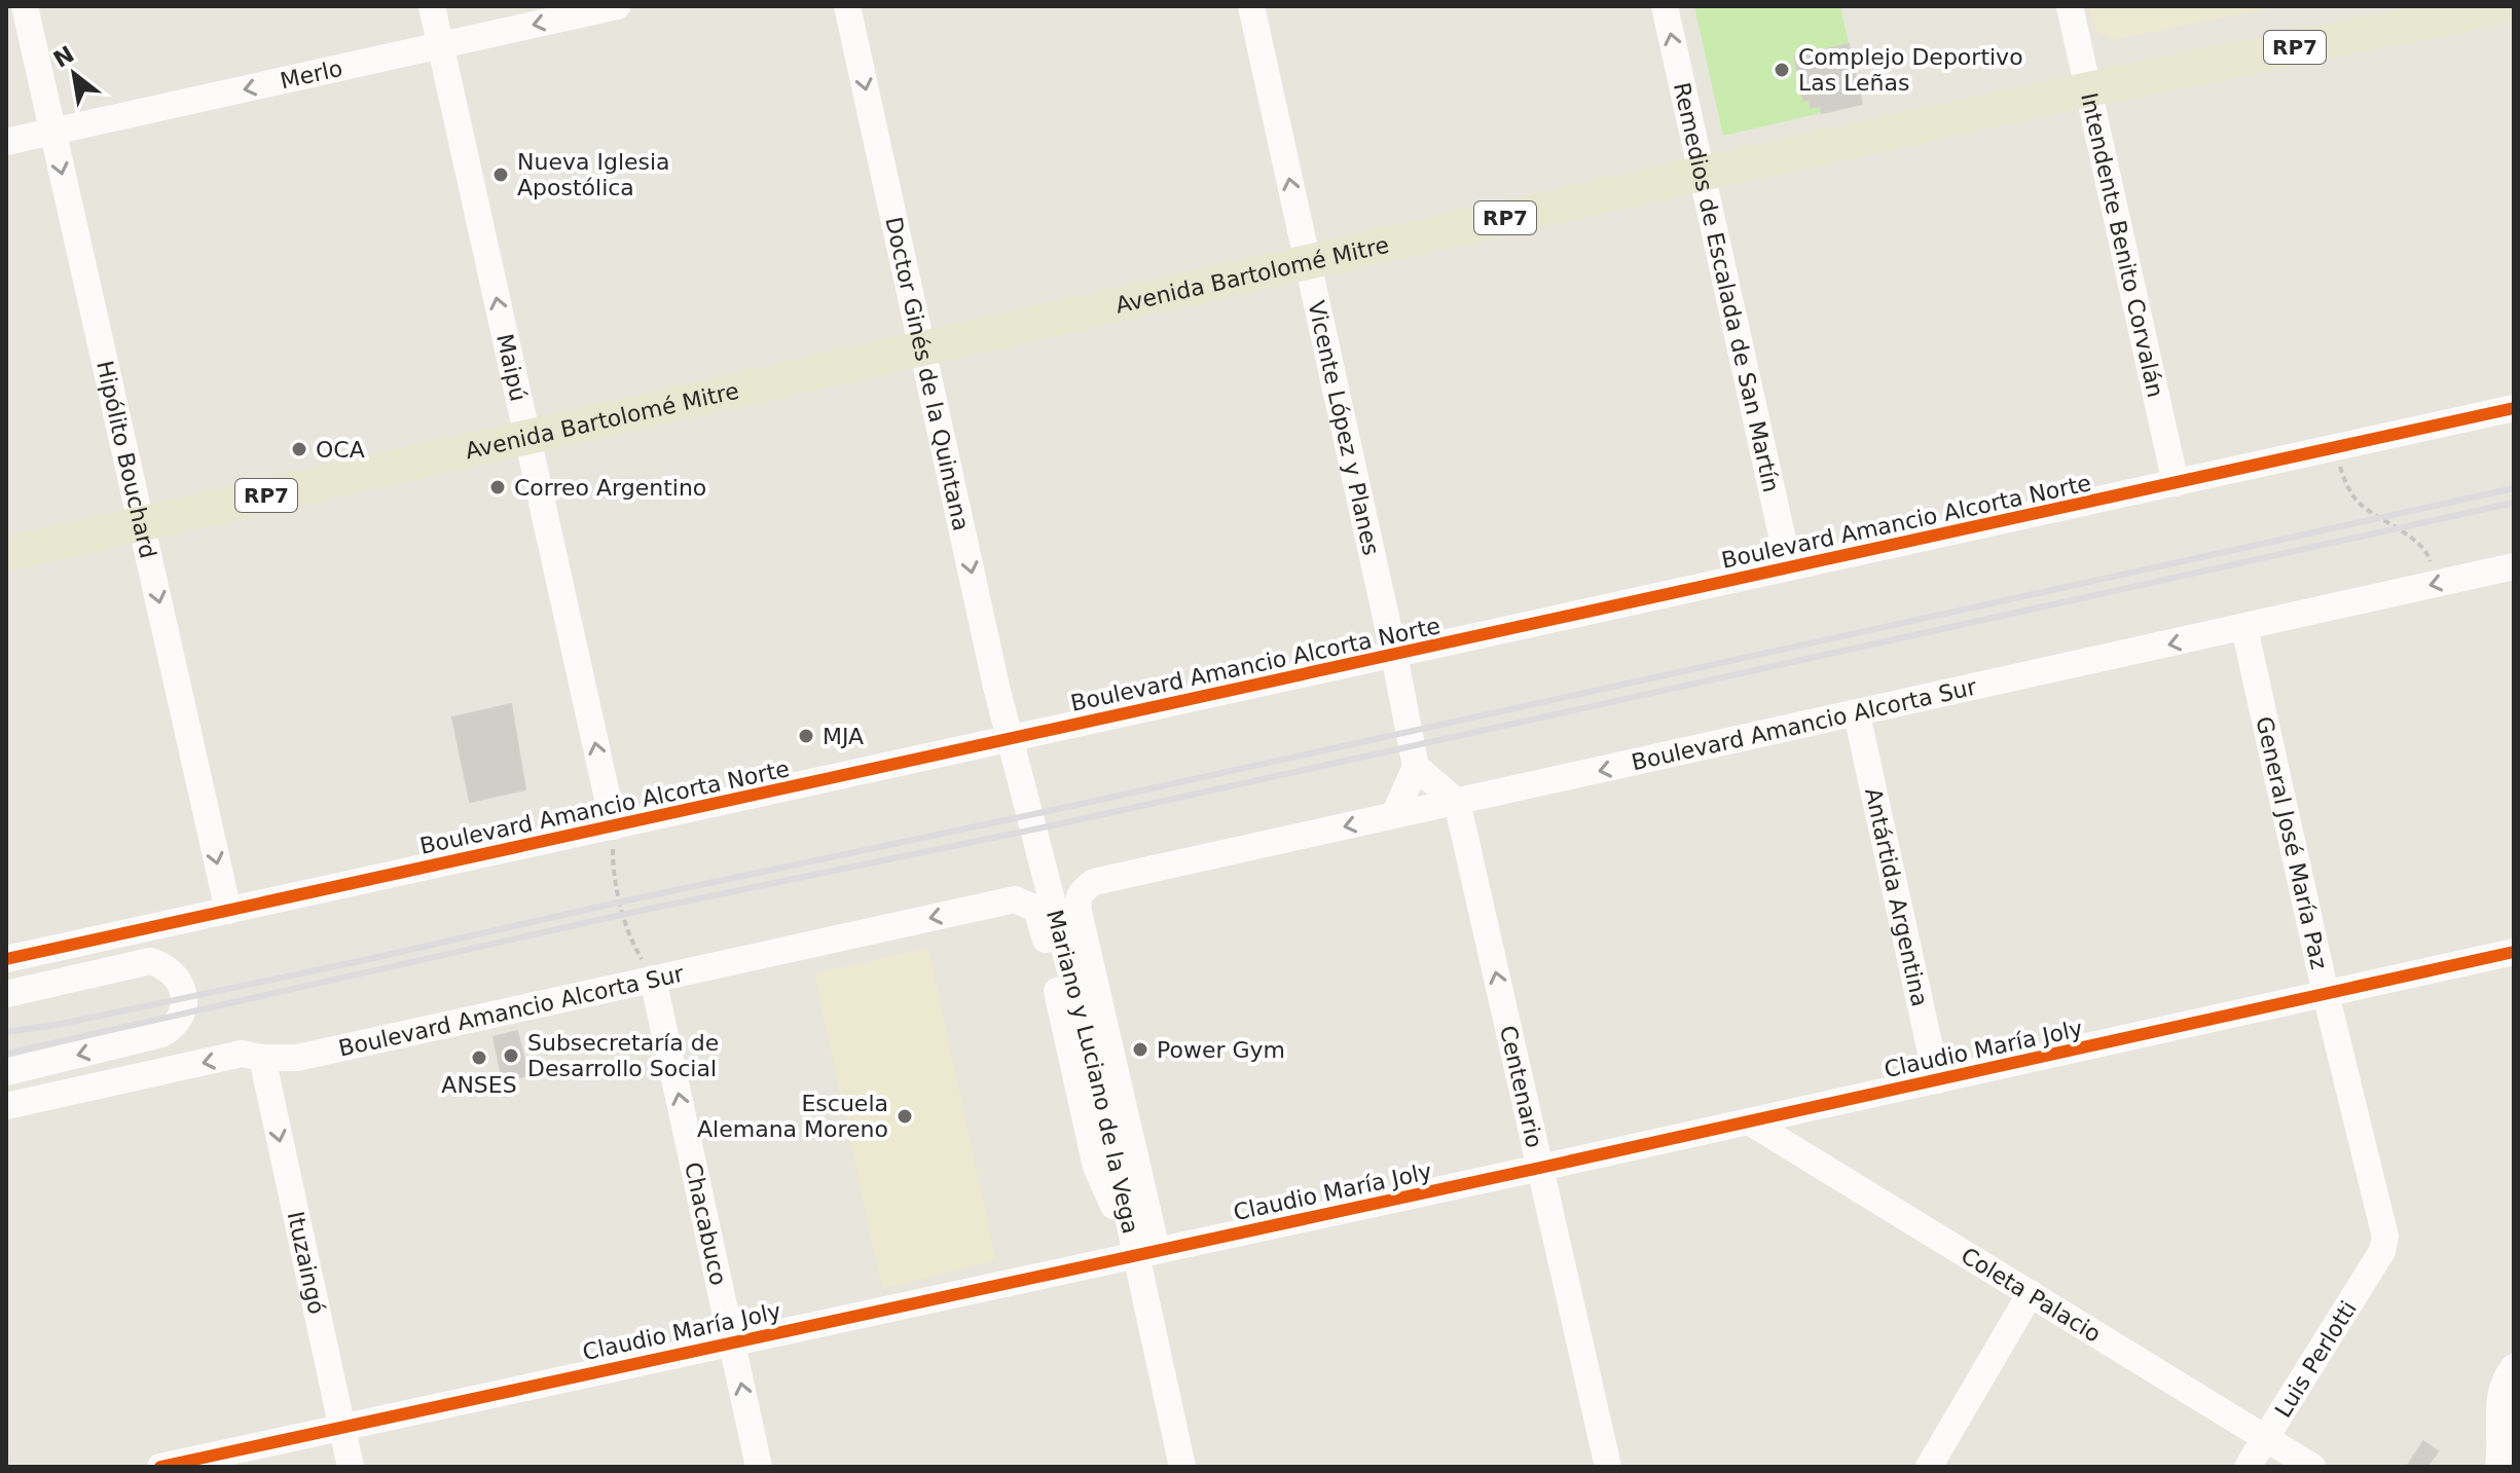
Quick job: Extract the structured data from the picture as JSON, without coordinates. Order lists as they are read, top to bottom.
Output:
{
  "streets": {
    "main road": ["RP7", "Avenida Bartolomé Mitre"],
    "street": [
      "Merlo",
      "Intendente Benito Corvalán",
      "Remedios de Escalada de San Martín",
      "Maipú",
      "Doctor Ginés de la Quintana",
      "Vicente López y Planes",
      "Hipólito Bouchard",
      "Boulevard Amancio Alcorta Norte",
      "Boulevard Amancio Alcorta Sur",
      "General José María Paz",
      "Antártida Argentina",
      "Claudio María Joly",
      "Mariano y Luciano de la Vega",
      "Centenario",
      "Chacabuco",
      "Ituzaingó",
      "Coleta Palacio",
      "Luis Perlotti"
    ]
  },
  "crossings": [
    ["Merlo", "Maipú"],
    ["Merlo", "Hipólito Bouchard"],
    ["Intendente Benito Corvalán", "Avenida Bartolomé Mitre"],
    ["Intendente Benito Corvalán", "Boulevard Amancio Alcorta Norte"],
    ["Avenida Bartolomé Mitre", "Remedios de Escalada de San Martín"],
    ["Avenida Bartolomé Mitre", "Maipú"],
    ["Avenida Bartolomé Mitre", "Doctor Ginés de la Quintana"],
    ["Avenida Bartolomé Mitre", "Vicente López y Planes"],
    ["Avenida Bartolomé Mitre", "Hipólito Bouchard"],
    ["Remedios de Escalada de San Martín", "Boulevard Amancio Alcorta Norte"],
    ["Maipú", "Boulevard Amancio Alcorta Norte"],
    ["Doctor Ginés de la Quintana", "Boulevard Amancio Alcorta Norte"],
    ["Doctor Ginés de la Quintana", "Mariano y Luciano de la Vega"],
    ["Vicente López y Planes", "Boulevard Amancio Alcorta Norte"],
    ["Hipólito Bouchard", "Boulevard Amancio Alcorta Norte"],
    ["Boulevard Amancio Alcorta Sur", "General José María Paz"],
    ["Boulevard Amancio Alcorta Sur", "Antártida Argentina"],
    ["Boulevard Amancio Alcorta Sur", "Mariano y Luciano de la Vega"],
    ["Boulevard Amancio Alcorta Sur", "Centenario"],
    ["Boulevard Amancio Alcorta Sur", "Chacabuco"],
    ["Boulevard Amancio Alcorta Sur", "Ituzaingó"],
    ["General José María Paz", "Claudio María Joly"],
    ["General José María Paz", "Luis Perlotti"],
    ["Antártida Argentina", "Claudio María Joly"],
    ["Claudio María Joly", "Mariano y Luciano de la Vega"],
    ["Claudio María Joly", "Centenario"],
    ["Claudio María Joly", "Chacabuco"],
    ["Claudio María Joly", "Ituzaingó"],
    ["Claudio María Joly", "Coleta Palacio"],
    ["Coleta Palacio", "Luis Perlotti"]
  ],
  "one_way": [
    "Merlo",
    "Maipú",
    "Doctor Ginés de la Quintana",
    "Hipólito Bouchard",
    "Boulevard Amancio Alcorta Sur",
    "Centenario",
    "Chacabuco",
    "Ituzaingó"
  ],
  "places": [
    "Complejo Deportivo Las Leñas",
    "Nueva Iglesia Apostólica",
    "OCA",
    "Correo Argentino",
    "MJA",
    "Power Gym",
    "Subsecretaría de Desarrollo Social",
    "ANSES",
    "Escuela Alemana Moreno"
  ],
  "north": "top left"
}
